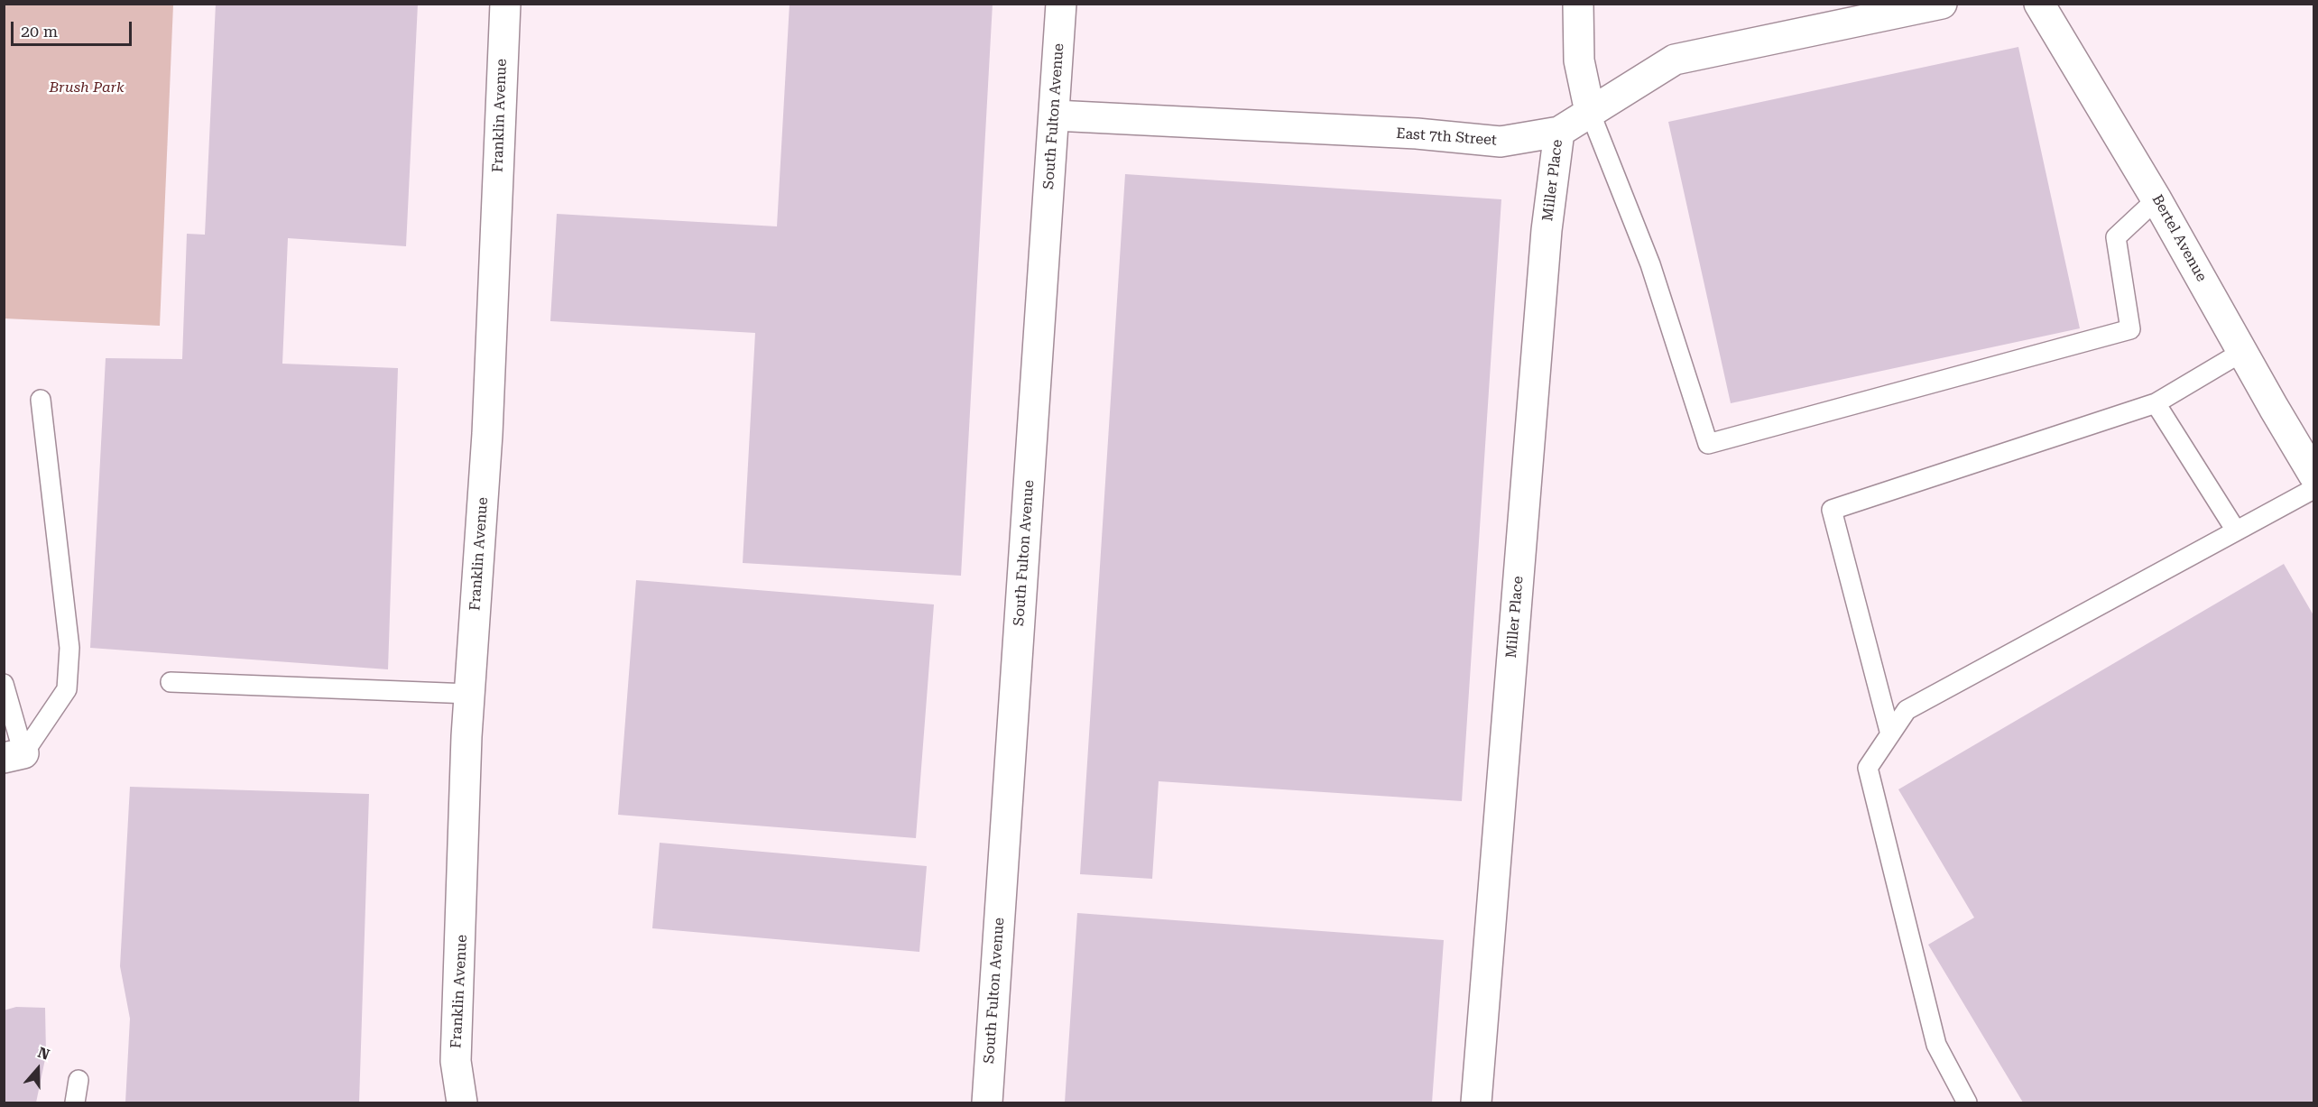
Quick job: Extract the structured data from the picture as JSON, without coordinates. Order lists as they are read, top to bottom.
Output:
{
  "streets": {
    "street": [
      "Franklin Avenue",
      "South Fulton Avenue",
      "East 7th Street",
      "Miller Place",
      "Bertel Avenue"
    ]
  },
  "crossings": [
    ["South Fulton Avenue", "East 7th Street"],
    ["East 7th Street", "Miller Place"]
  ],
  "parks": ["Brush Park"],
  "scale_bar": "20 m",
  "north": "top"
}
